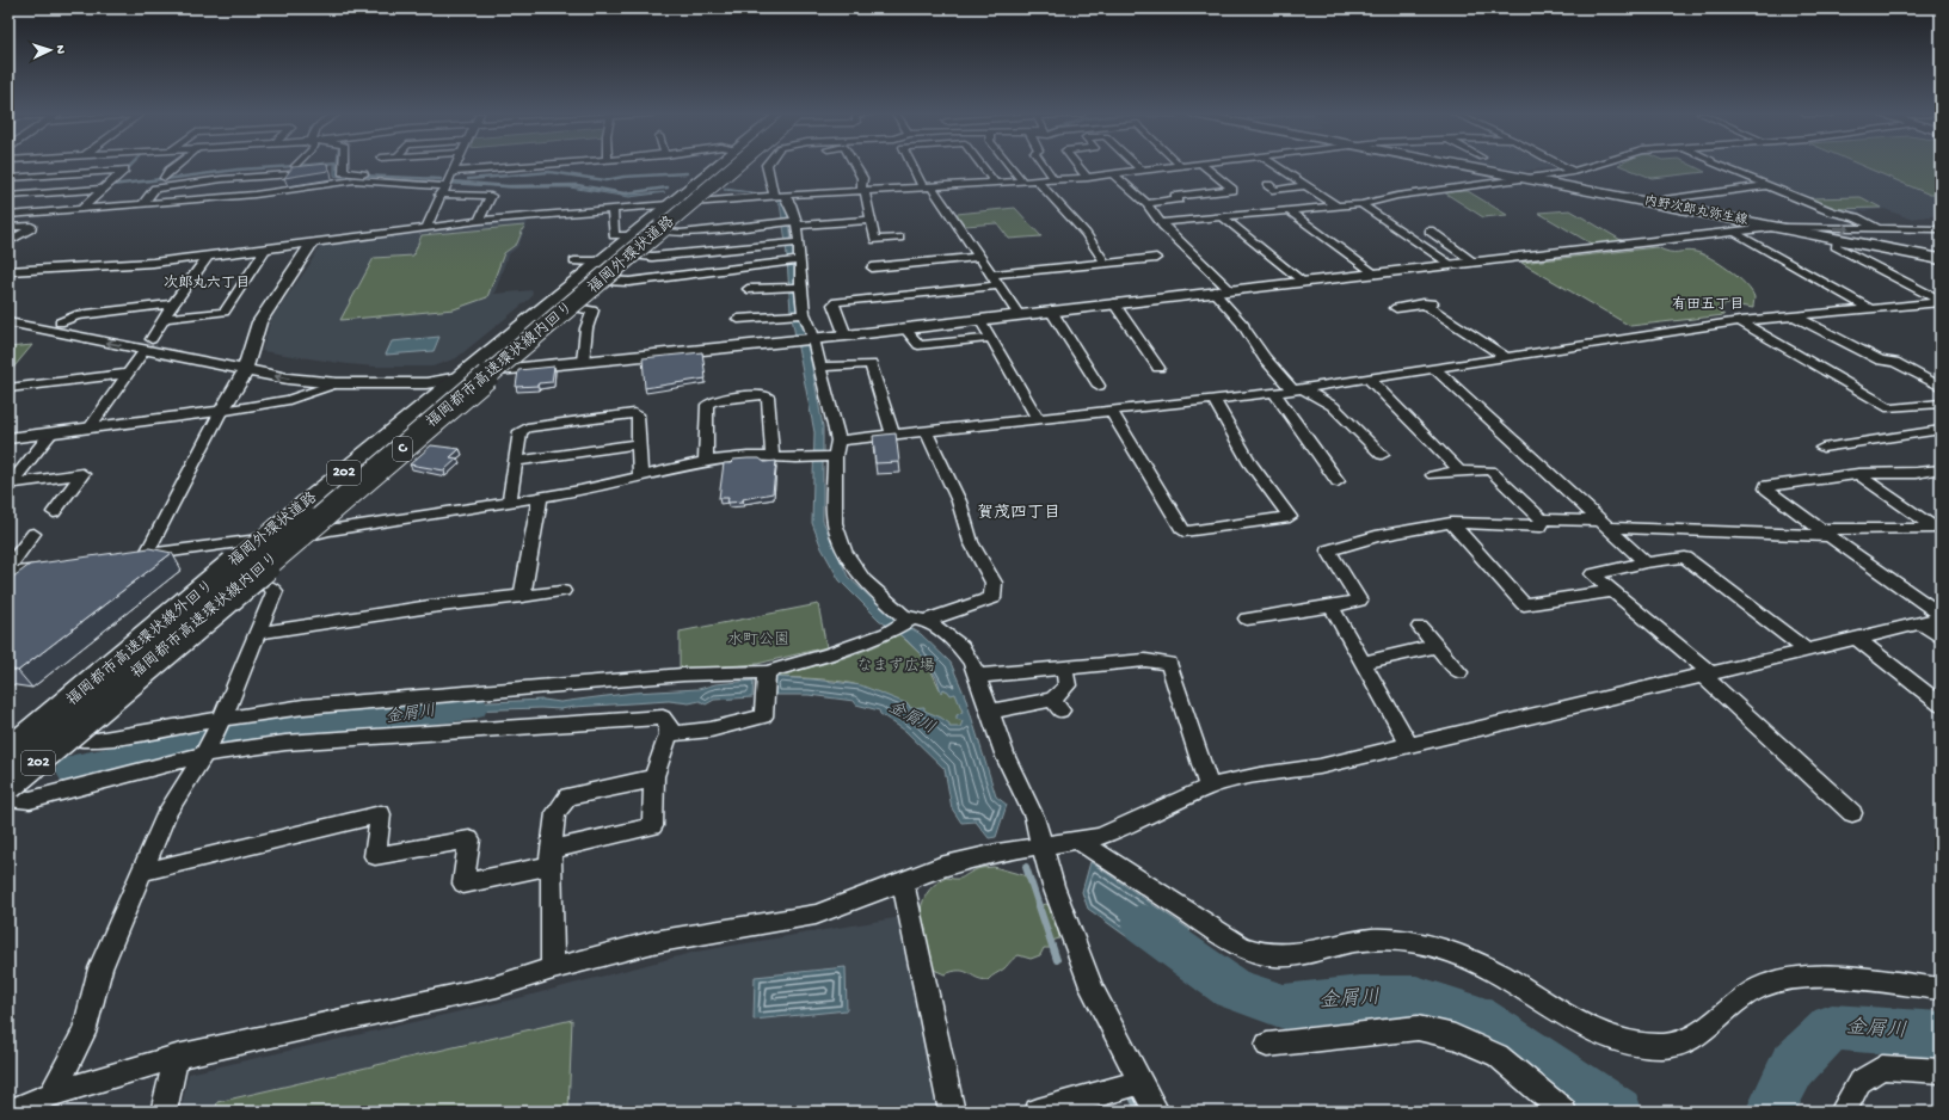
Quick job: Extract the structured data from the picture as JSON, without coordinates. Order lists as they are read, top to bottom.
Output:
{
  "streets": {
    "highway": [
      "福岡外環状道路",
      "福岡都市高速環状線内回り",
      "C",
      "202",
      "福岡都市高速環状線外回り"
    ],
    "main road": ["内野次郎丸弥生線"]
  },
  "crossings": [
    ["福岡外環状道路", "福岡都市高速環状線内回り"]
  ],
  "districts": ["次郎丸六丁目", "有田五丁目", "賀茂四丁目"],
  "water": ["金屑川"],
  "parks": ["水町公園", "なまず広場"],
  "north": "right"
}
